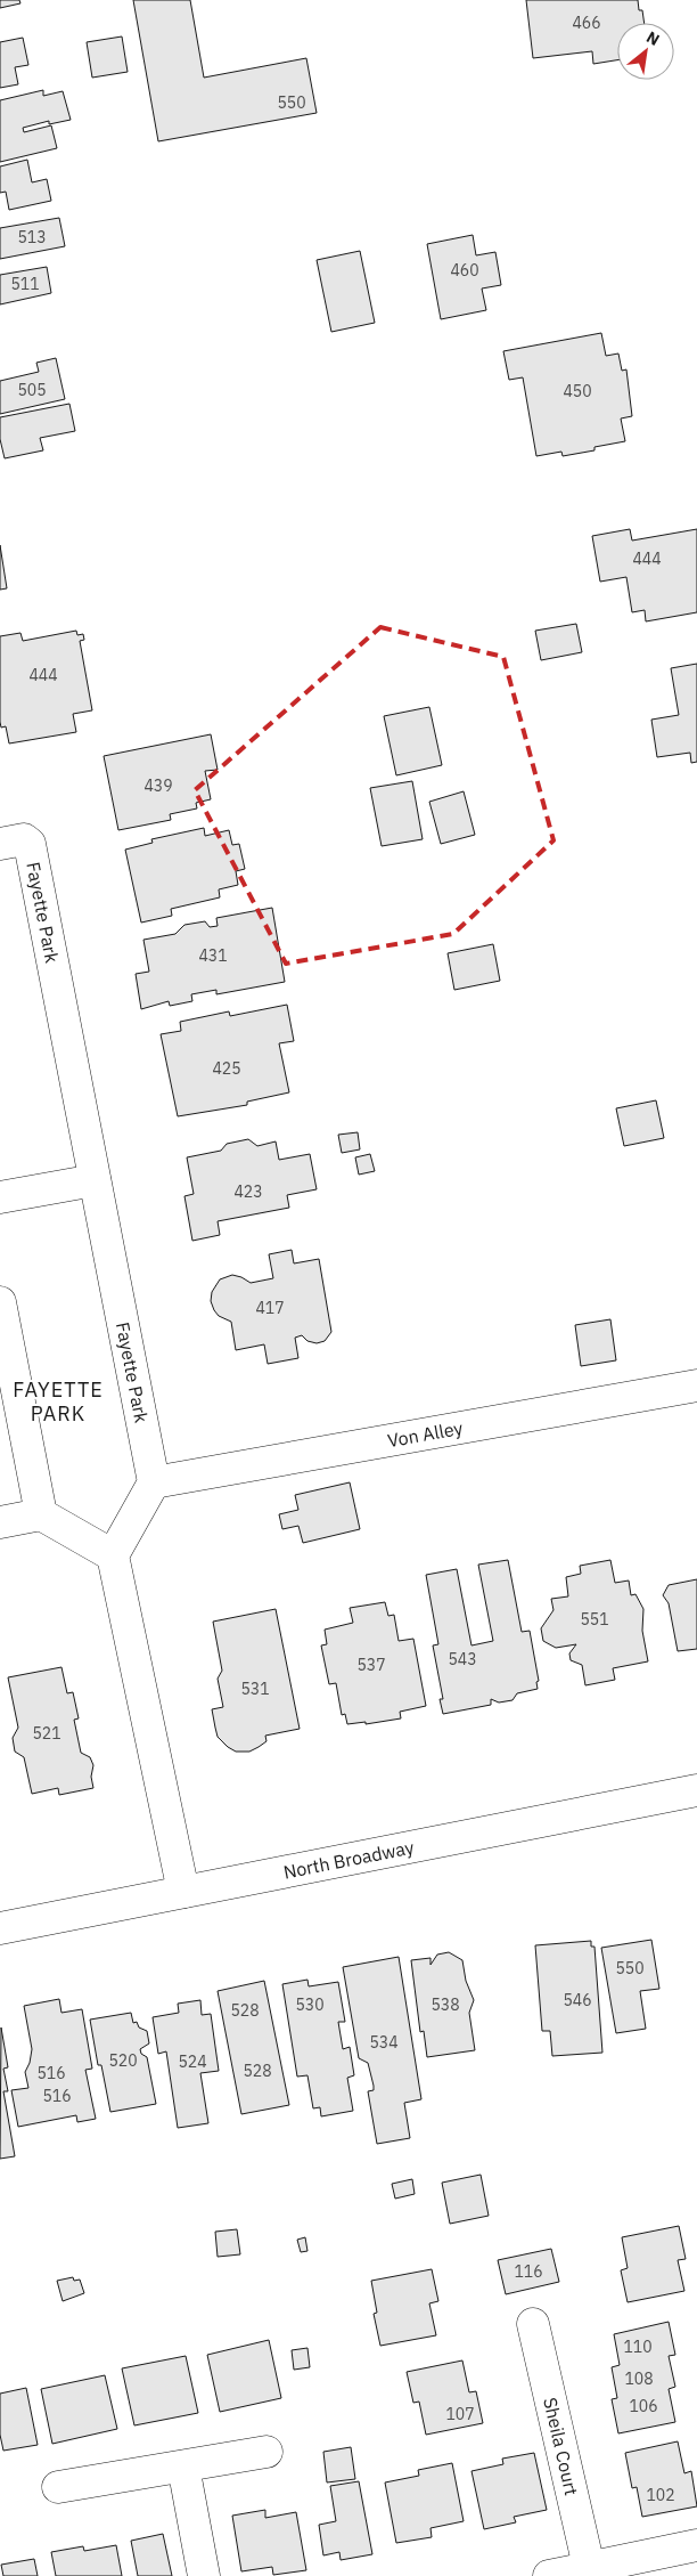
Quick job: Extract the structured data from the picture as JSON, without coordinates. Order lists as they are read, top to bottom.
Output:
{
  "streets": {
    "street": [
      "Fayette Park",
      "Von Alley",
      "North Broadway",
      "Sheila Court"
    ]
  },
  "crossings": [
    ["Fayette Park", "Von Alley"]
  ],
  "districts": ["FAYETTE PARK"],
  "house_numbers": [
    "466",
    "550",
    "513",
    "460",
    "511",
    "505",
    "450",
    "444",
    "444",
    "439",
    "431",
    "425",
    "423",
    "417",
    "551",
    "543",
    "537",
    "531",
    "521",
    "550",
    "546",
    "530",
    "538",
    "528",
    "534",
    "520",
    "524",
    "528",
    "516",
    "516",
    "116",
    "110",
    "108",
    "106",
    "107",
    "102"
  ],
  "north": "top right"
}
